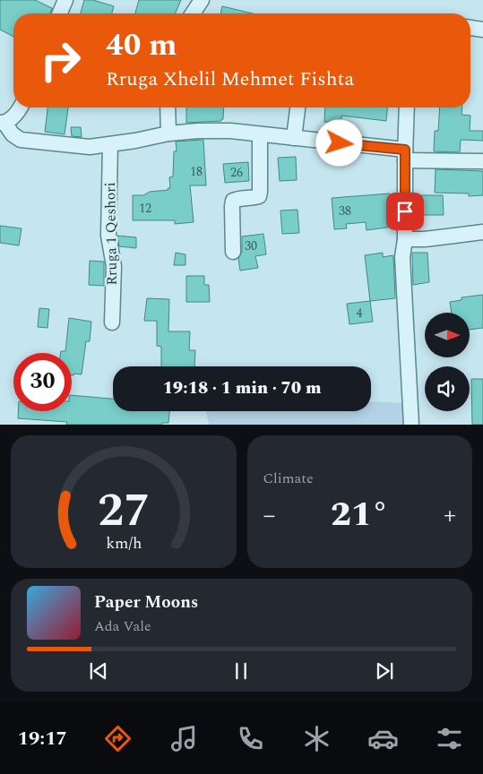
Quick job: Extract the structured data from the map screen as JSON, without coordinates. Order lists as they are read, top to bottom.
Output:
{
  "streets": {
    "street": ["Rruga 1 Qeshori"]
  },
  "house_numbers": [
    "18",
    "26",
    "12",
    "38",
    "30",
    "4"
  ],
  "north": "right",
  "page": {
    "turn": ["40 m", "Rruga Xhelil Mehmet Fishta"],
    "limit": "30",
    "trip": "19:18 · 1 min · 70 m",
    "tile": "Climate",
    "heat": ["−", "21°", "+"],
    "song": ["Paper Moons", "Ada Vale"],
    "tabs": "19:17",
    "gauge": ["27", "km/h"]
  }
}
